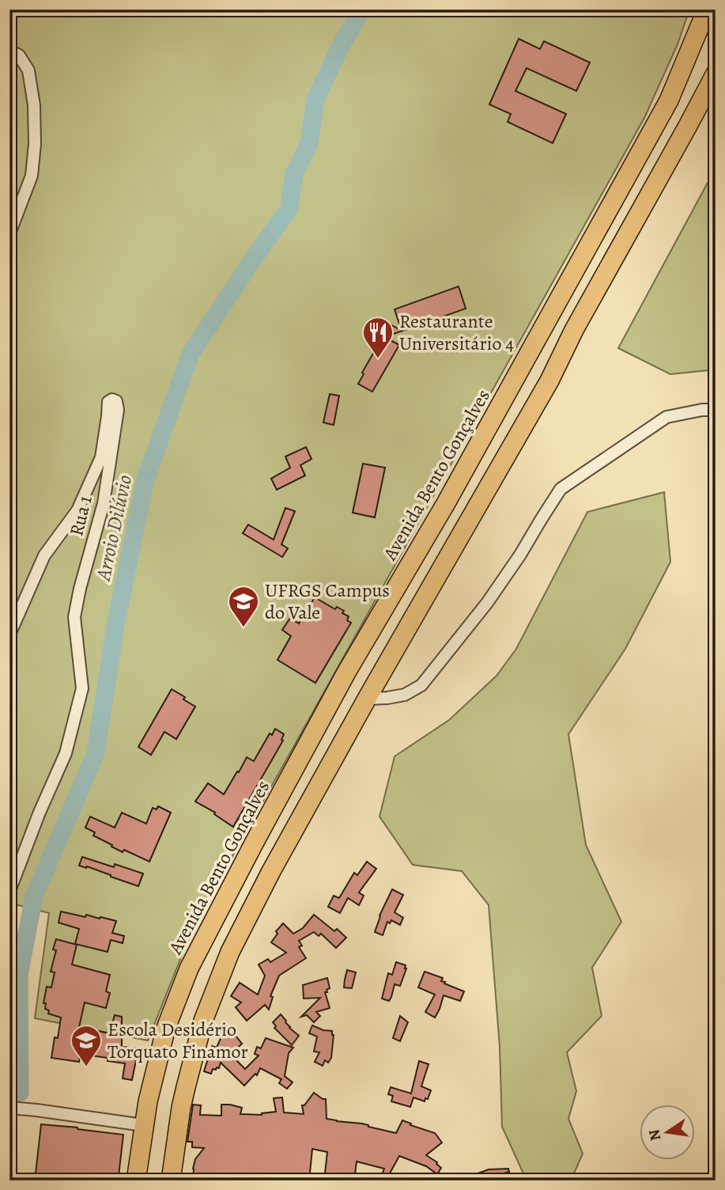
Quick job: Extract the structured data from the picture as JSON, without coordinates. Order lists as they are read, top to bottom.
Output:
{
  "streets": {
    "main road": ["Avenida Bento Gonçalves"],
    "street": ["Rua 1"]
  },
  "water": ["Arroio Dilúvio"],
  "places": {
    "restaurant": ["Restaurante Universitário 4"],
    "school or university": ["UFRGS Campus do Vale", "Escola Desidério Torquato Finamor"]
  },
  "north": "left"
}
